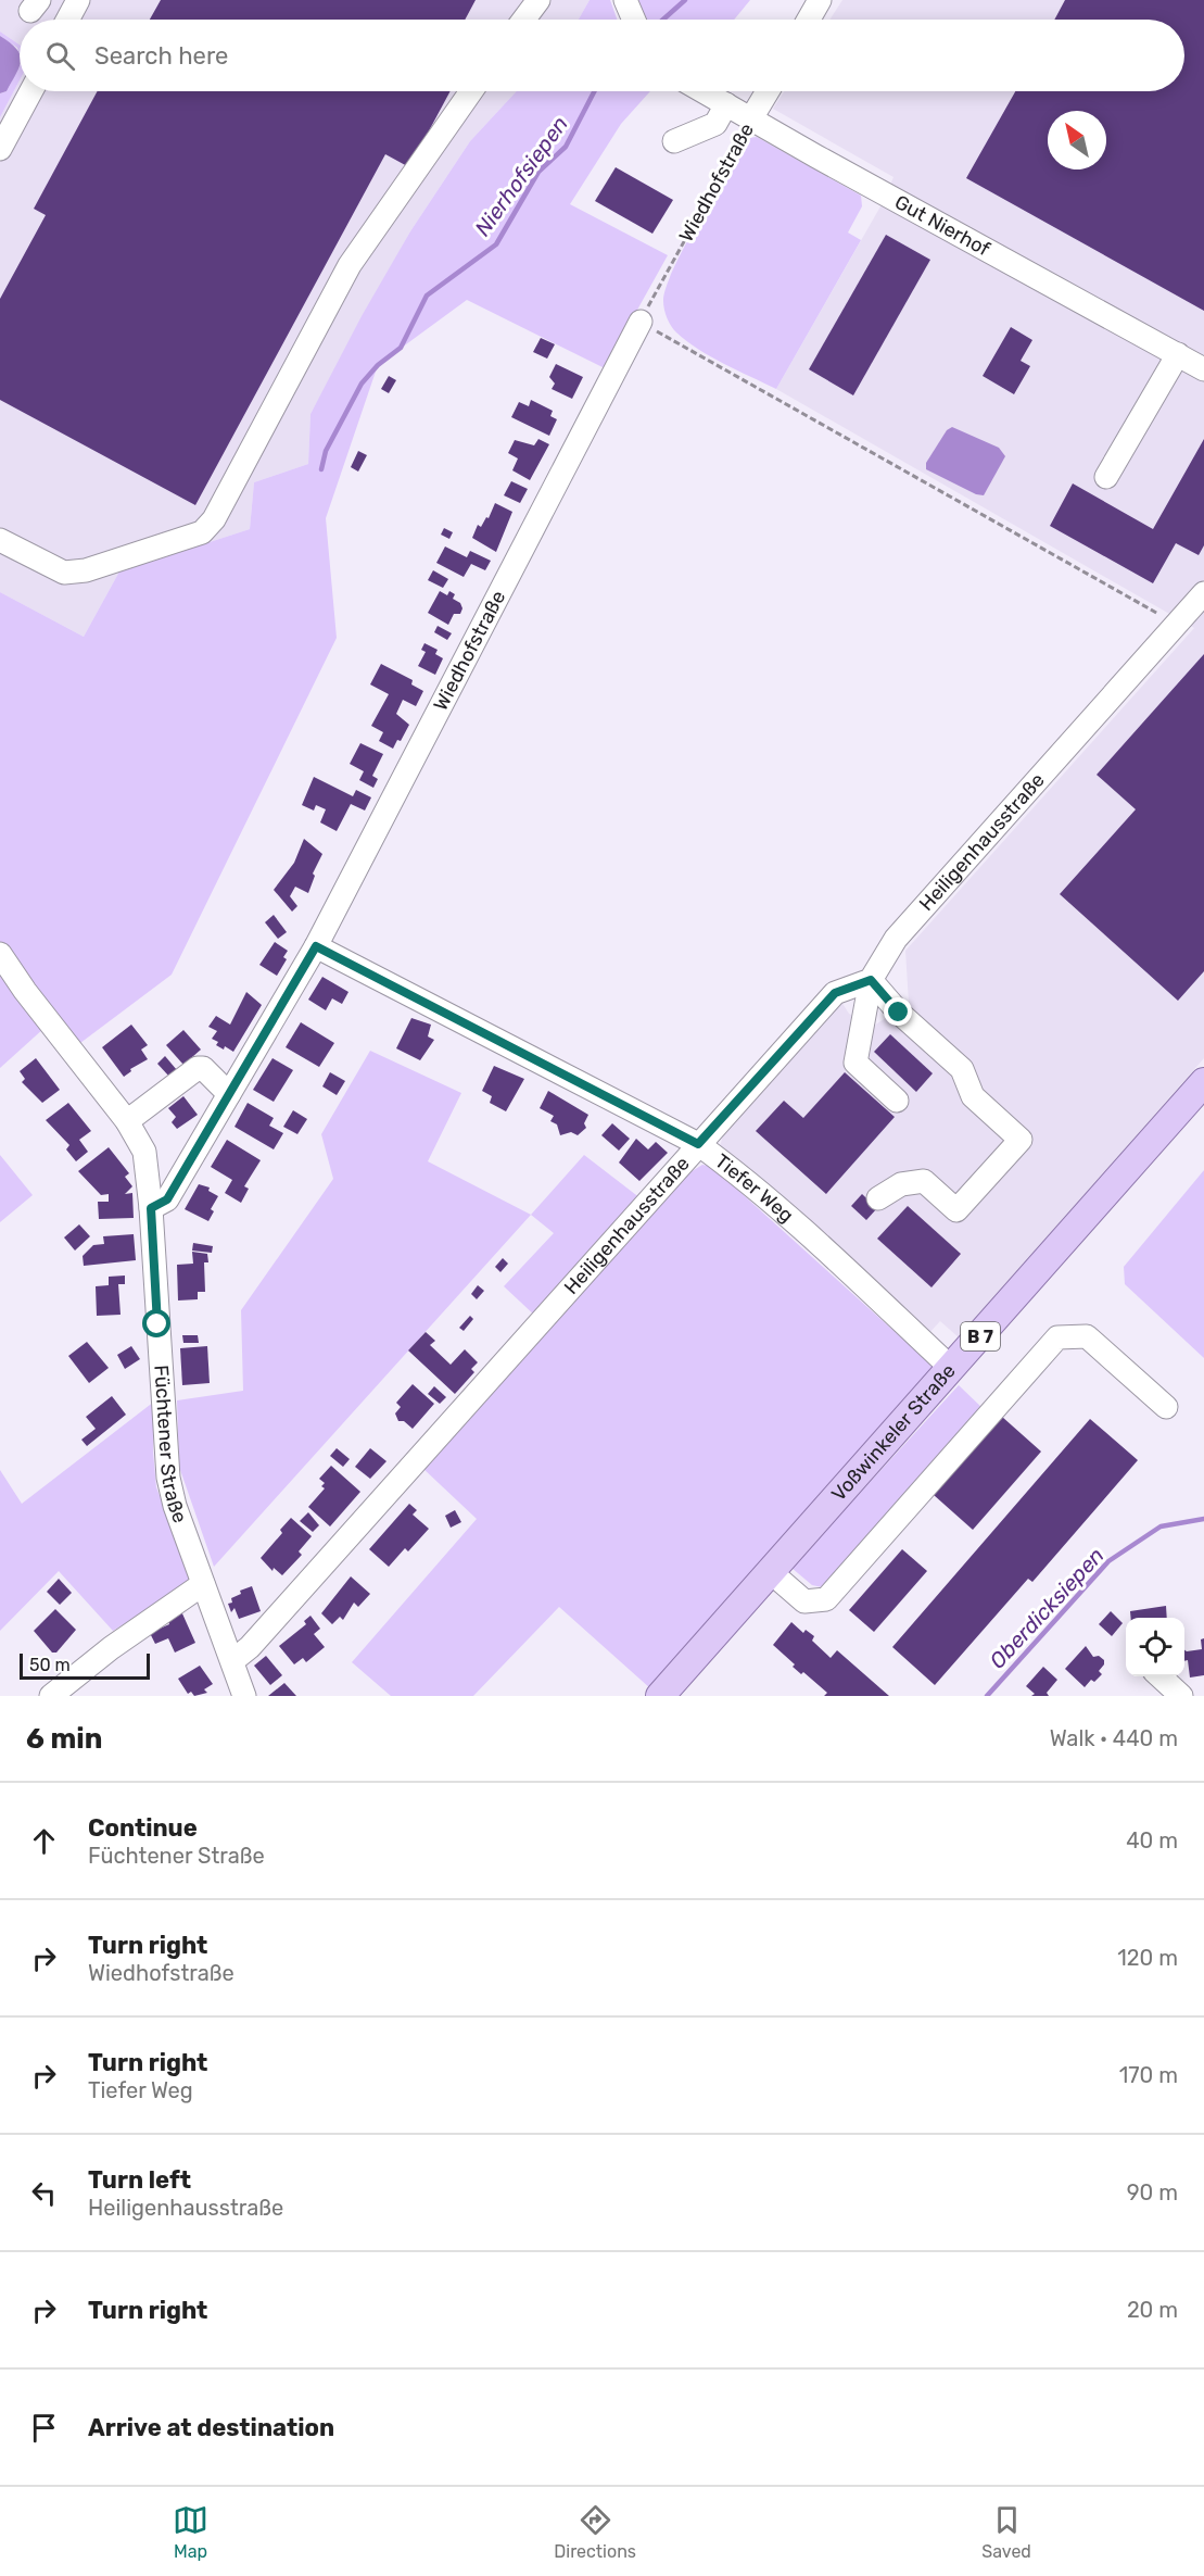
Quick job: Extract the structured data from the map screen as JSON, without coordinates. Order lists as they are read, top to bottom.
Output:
{
  "streets": {
    "main road": ["B 7", "Voßwinkeler Straße"],
    "street": [
      "Wiedhofstraße",
      "Gut Nierhof",
      "Heiligenhausstraße",
      "Tiefer Weg",
      "Füchtener Straße"
    ]
  },
  "crossings": [
    ["Wiedhofstraße", "Gut Nierhof"],
    ["Wiedhofstraße", "Tiefer Weg"],
    ["Wiedhofstraße", "Füchtener Straße"],
    ["Heiligenhausstraße", "Tiefer Weg"],
    ["Heiligenhausstraße", "Füchtener Straße"],
    ["Tiefer Weg", "Voßwinkeler Straße"]
  ],
  "water": ["Nierhofsiepen", "Oberdicksiepen"],
  "scale_bar": "50 m",
  "north": "top left",
  "page": {
    "search": "Search here",
    "scale": "50 m",
    "heading": ["6 min", "Walk · 440 m"],
    "list": [
      ["Continue", "Füchtener Straße", "40 m"],
      ["Turn right", "Wiedhofstraße", "120 m"],
      ["Turn right", "Tiefer Weg", "170 m"],
      ["Turn left", "Heiligenhausstraße", "90 m"],
      ["Turn right", "20 m"],
      "Arrive at destination"
    ],
    "nav": ["Map", "Directions", "Saved"]
  }
}
